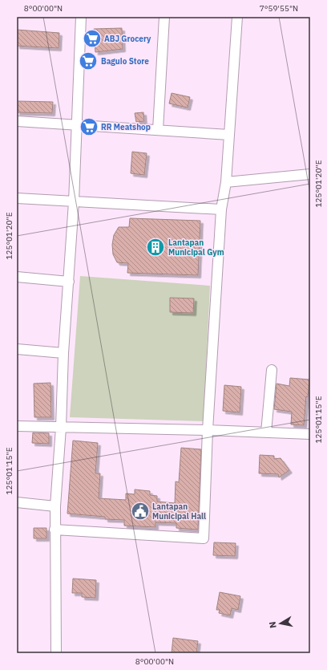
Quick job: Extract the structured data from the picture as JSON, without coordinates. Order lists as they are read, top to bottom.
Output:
{
  "places": {
    "supermarket": ["ABJ Grocery", "Baguio Store", "RR Meatshop"],
    "building": ["Lantapan Municipal Gym"],
    "public building": ["Lantapan Municipal Hall"]
  },
  "north": "left",
  "coordinates": [
    "8°00'00\"N",
    "7°59'55\"N",
    "125°01'20\"E",
    "125°01'15\"E"
  ]
}
